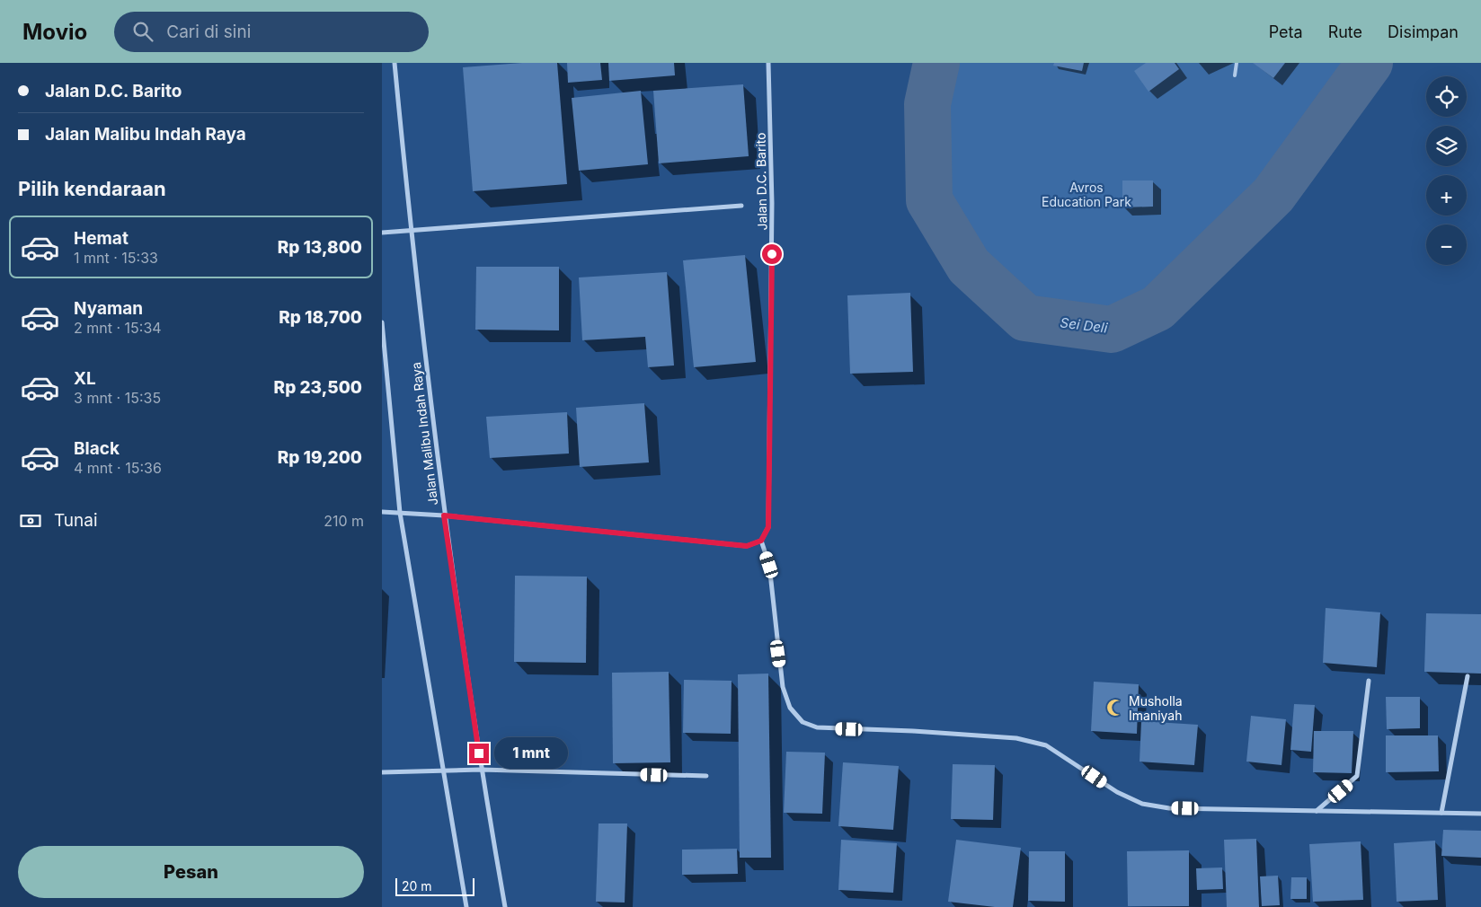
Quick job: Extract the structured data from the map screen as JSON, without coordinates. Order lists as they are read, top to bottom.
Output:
{
  "streets": {
    "street": ["Jalan D.C. Barito", "Jalan Malibu Indah Raya"]
  },
  "water": ["Sei Deli"],
  "parks": ["Avros Education Park"],
  "places": {
    "mosque": ["Musholla Imaniyah"]
  },
  "scale_bar": "20 m",
  "page": {
    "header": "Movio",
    "search": "Cari di sini",
    "nav": ["Peta", "Rute", "Disimpan"],
    "banner": ["Jalan D.C. Barito", "Jalan Malibu Indah Raya"],
    "map_buttons": ["+", "−"],
    "heading": "Pilih kendaraan",
    "list": [
      {
        "name": "Hemat",
        "note": "1 mnt · 15:33",
        "value": "Rp 13,800"
      },
      {
        "name": "Nyaman",
        "note": "2 mnt · 15:34",
        "value": "Rp 18,700"
      },
      {
        "name": "XL",
        "note": "3 mnt · 15:35",
        "value": "Rp 23,500"
      },
      {
        "name": "Black",
        "note": "4 mnt · 15:36",
        "value": "Rp 19,200"
      }
    ],
    "pay": ["Tunai", "210 m"],
    "bubble": "1 mnt",
    "buttons": "Pesan",
    "scale": "20 m"
  }
}
